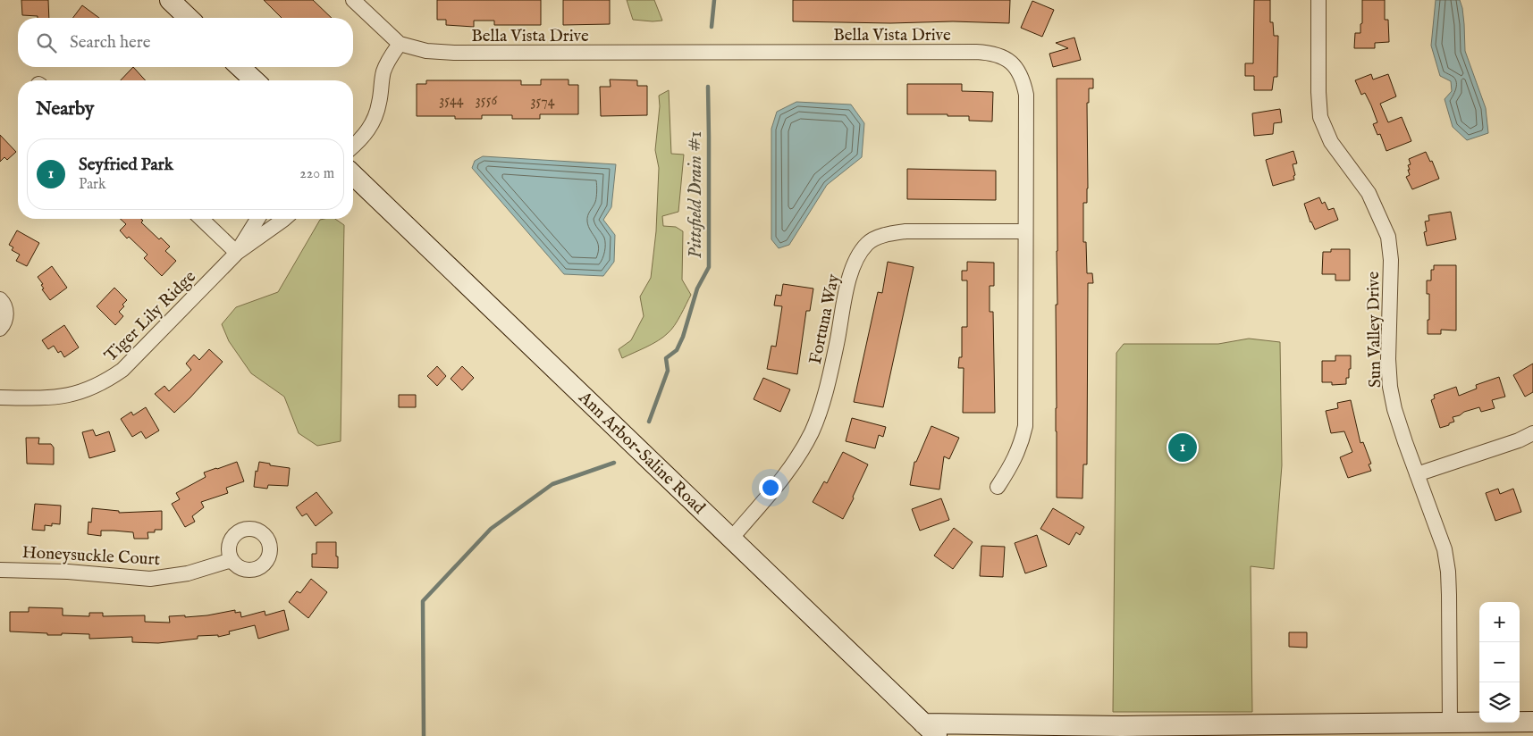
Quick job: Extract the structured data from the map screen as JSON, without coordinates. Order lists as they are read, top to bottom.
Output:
{
  "streets": {
    "main road": ["Ann Arbor-Saline Road"],
    "street": [
      "Bella Vista Drive",
      "Tiger Lily Ridge",
      "Fortuna Way",
      "Sun Valley Drive",
      "Honeysuckle Court"
    ]
  },
  "crossings": [
    ["Bella Vista Drive", "Fortuna Way"],
    ["Fortuna Way", "Ann Arbor-Saline Road"]
  ],
  "water": ["Pittsfield Drain #1"],
  "house_numbers": ["3544", "3556", "3574"],
  "page": {
    "search": "Search here",
    "heading": "Nearby",
    "list": [
      {
        "mark": "1",
        "name": "Seyfried Park",
        "note": "Park",
        "value": "220 m"
      }
    ],
    "pins": "1",
    "map_buttons": ["+", "−"]
  }
}
